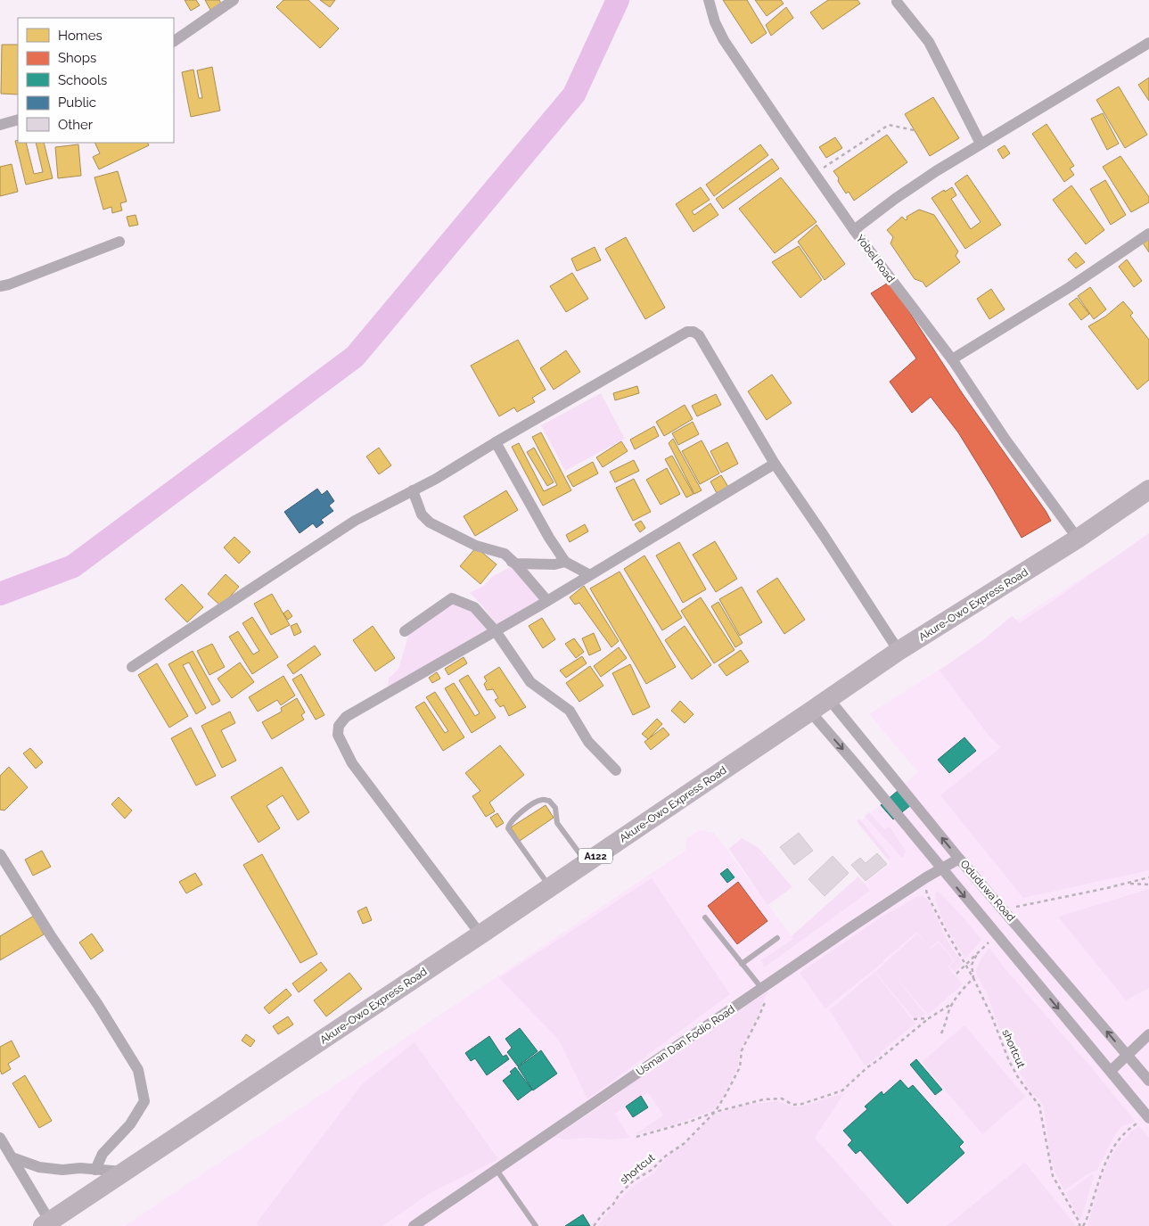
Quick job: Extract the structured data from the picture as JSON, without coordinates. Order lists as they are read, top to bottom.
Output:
{
  "streets": {
    "highway": ["Akure-Owo Express Road", "A122"],
    "street": ["Yobel Road", "Oduduwa Road", "Usman Dan Fodio Road"],
    "path": ["shortcut"]
  },
  "crossings": [
    ["Yobel Road", "Akure-Owo Express Road"],
    ["Akure-Owo Express Road", "Oduduwa Road"],
    ["Oduduwa Road", "Usman Dan Fodio Road"],
    ["Usman Dan Fodio Road", "shortcut"]
  ],
  "legend": [
    "Homes",
    "Shops",
    "Schools",
    "Public",
    "Other"
  ]
}
